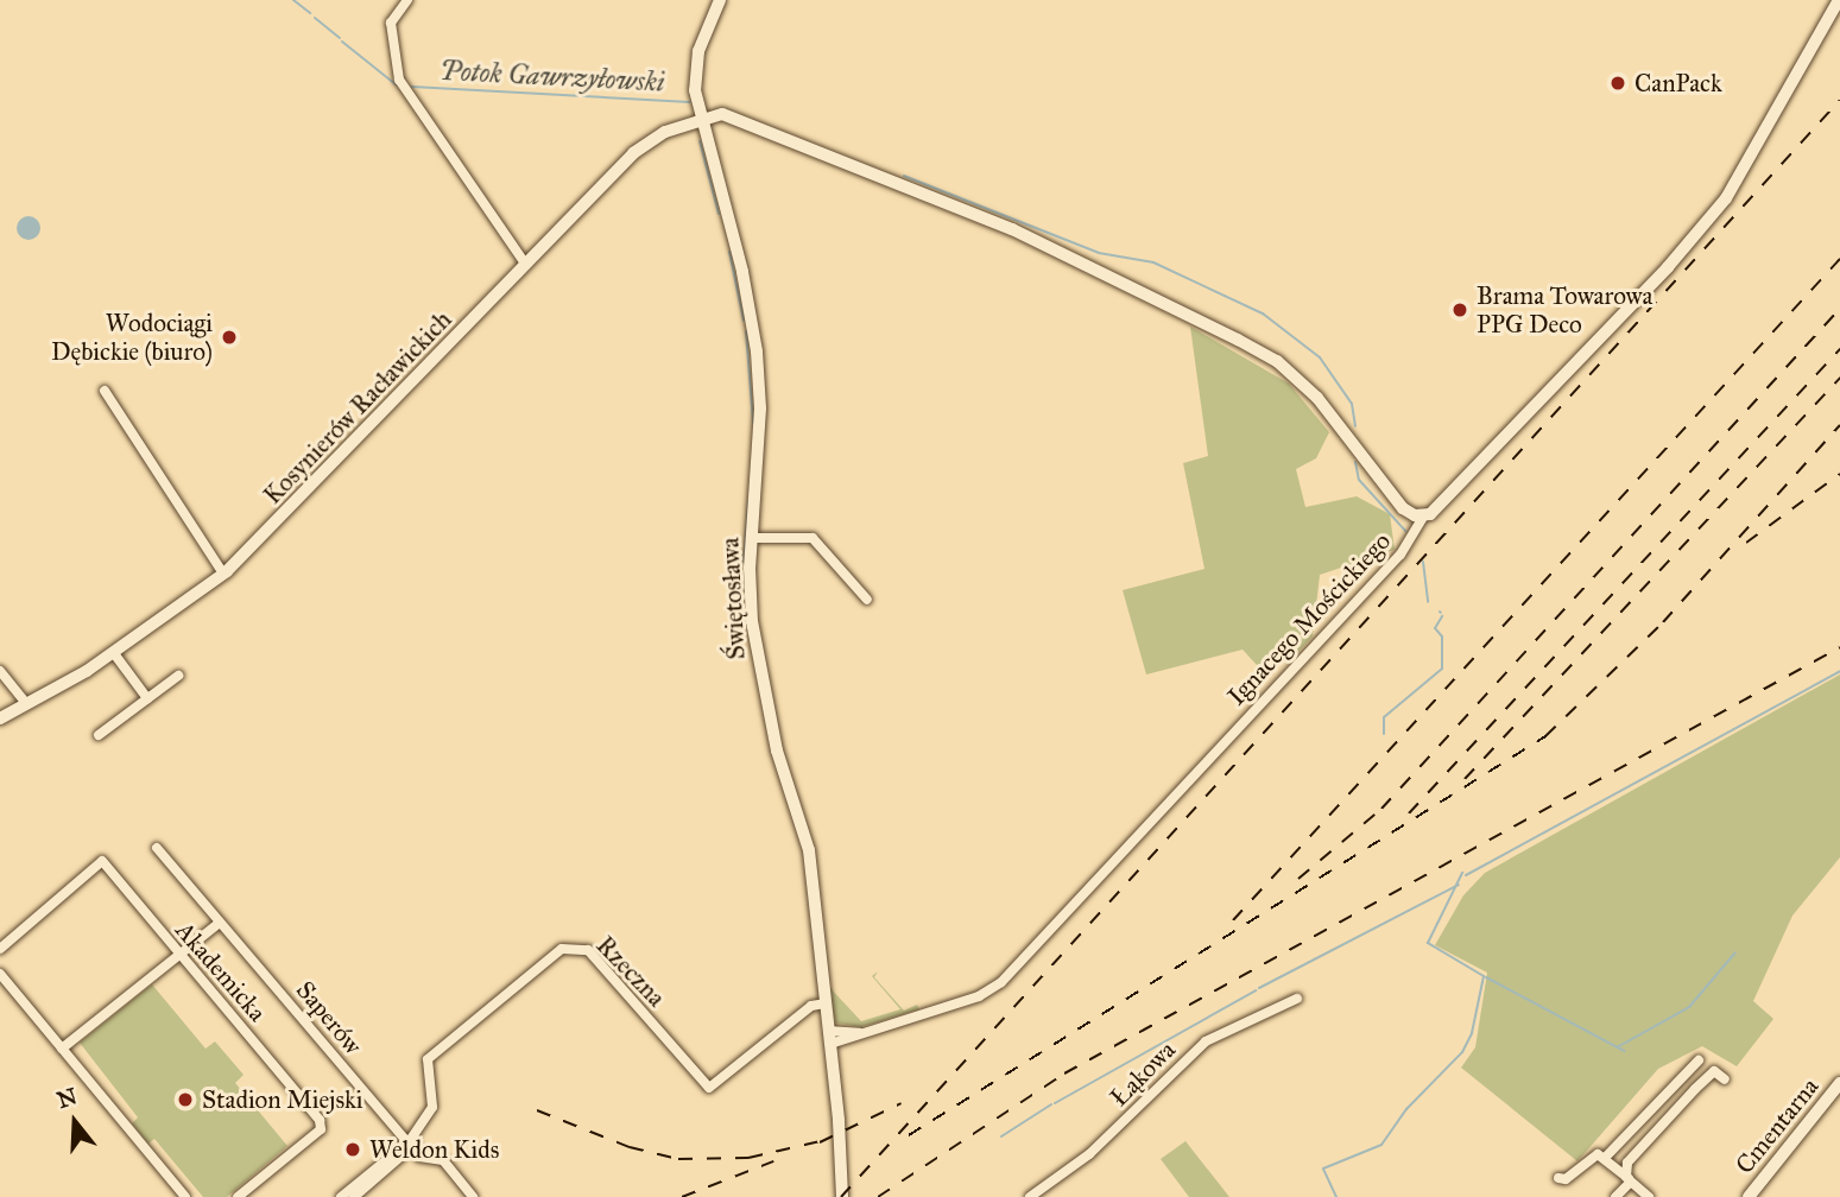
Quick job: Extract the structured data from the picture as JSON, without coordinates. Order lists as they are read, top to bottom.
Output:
{
  "streets": {
    "street": [
      "Kosynierów Racławickich",
      "Świętosława",
      "Ignacego Mościckiego",
      "Akademicka",
      "Rzeczna",
      "Saperów",
      "Łąkowa",
      "Cmentarna"
    ]
  },
  "crossings": [
    ["Kosynierów Racławickich", "Świętosława"],
    ["Świętosława", "Ignacego Mościckiego"],
    ["Świętosława", "Rzeczna"],
    ["Rzeczna", "Saperów"]
  ],
  "water": ["Potok Gawrzyłowski"],
  "places": [
    "CanPack",
    "Brama Towarowa PPG Deco",
    "Wodociągi Dębickie (biuro)",
    "Stadion Miejski",
    "Weldon Kids"
  ],
  "north": "top"
}
